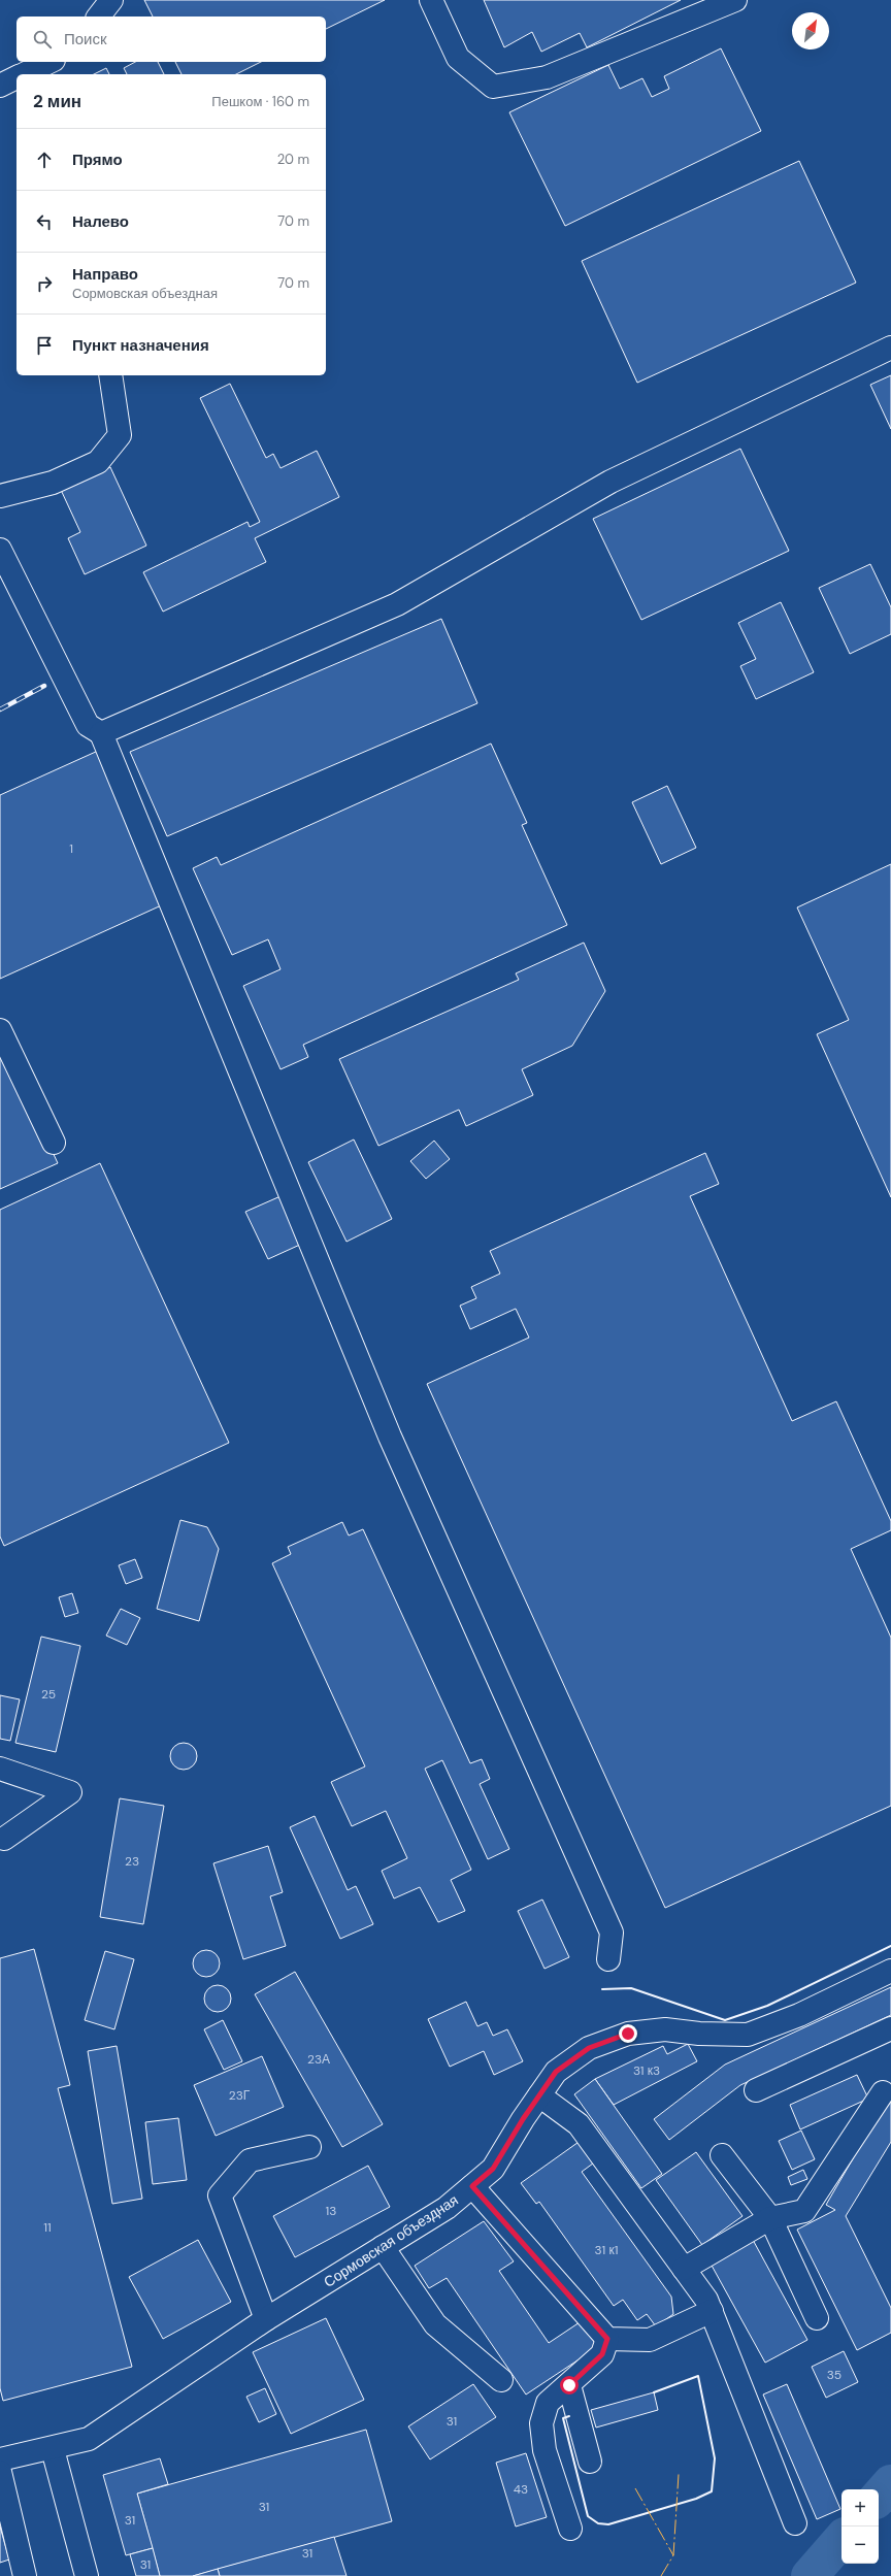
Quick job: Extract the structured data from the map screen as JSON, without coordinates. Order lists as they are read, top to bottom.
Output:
{
  "streets": {
    "street": ["Сормовская объездная"]
  },
  "house_numbers": [
    "1",
    "25",
    "23",
    "23А",
    "31 к3",
    "23Г",
    "13",
    "11",
    "31 к1",
    "35",
    "31",
    "43",
    "31",
    "31",
    "31",
    "31"
  ],
  "north": "top right",
  "page": {
    "search": "Поиск",
    "heading": ["2 мин", "Пешком · 160 m"],
    "list": [
      ["Прямо", "20 m"],
      ["Налево", "70 m"],
      ["Направо", "Сормовская объездная", "70 m"],
      "Пункт назначения"
    ],
    "map_buttons": ["+", "−"]
  }
}
